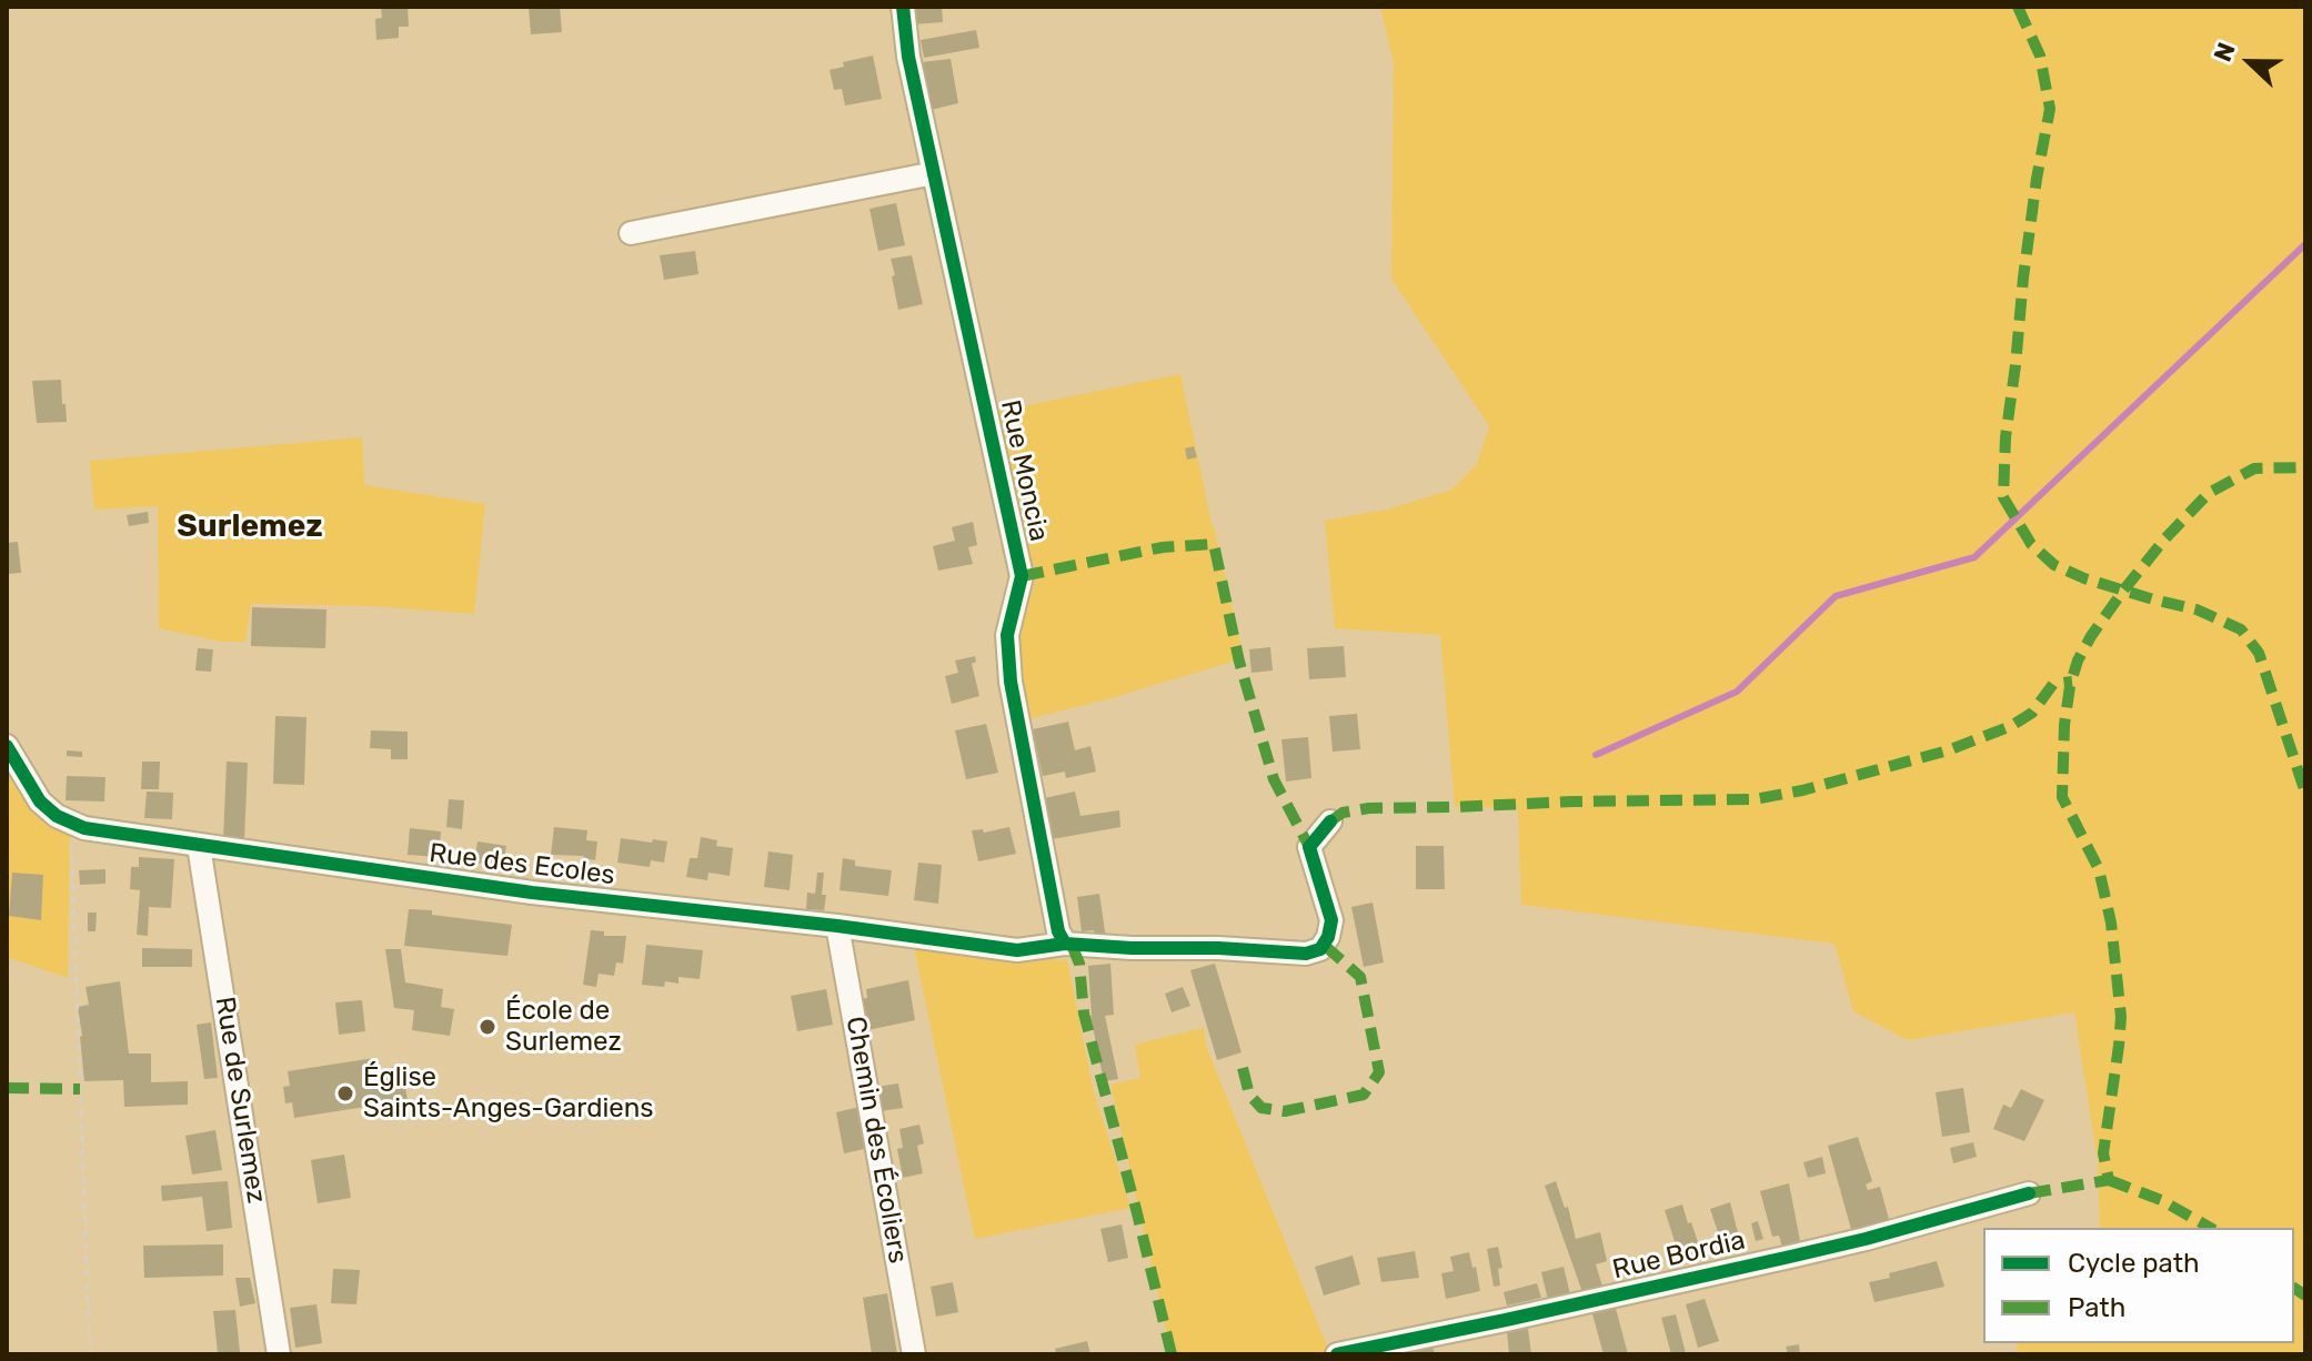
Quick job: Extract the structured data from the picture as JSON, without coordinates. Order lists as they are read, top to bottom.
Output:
{
  "streets": {
    "street": [
      "Rue Moncia",
      "Rue des Ecoles",
      "Rue de Surlemez",
      "Chemin des Écoliers",
      "Rue Bordia"
    ]
  },
  "crossings": [
    ["Rue Moncia", "Rue des Ecoles"],
    ["Rue des Ecoles", "Rue de Surlemez"],
    ["Rue des Ecoles", "Chemin des Écoliers"]
  ],
  "districts": ["Surlemez"],
  "places": ["École de Surlemez", "Église Saints-Anges-Gardiens"],
  "legend": ["Cycle path", "Path"],
  "north": "left"
}
